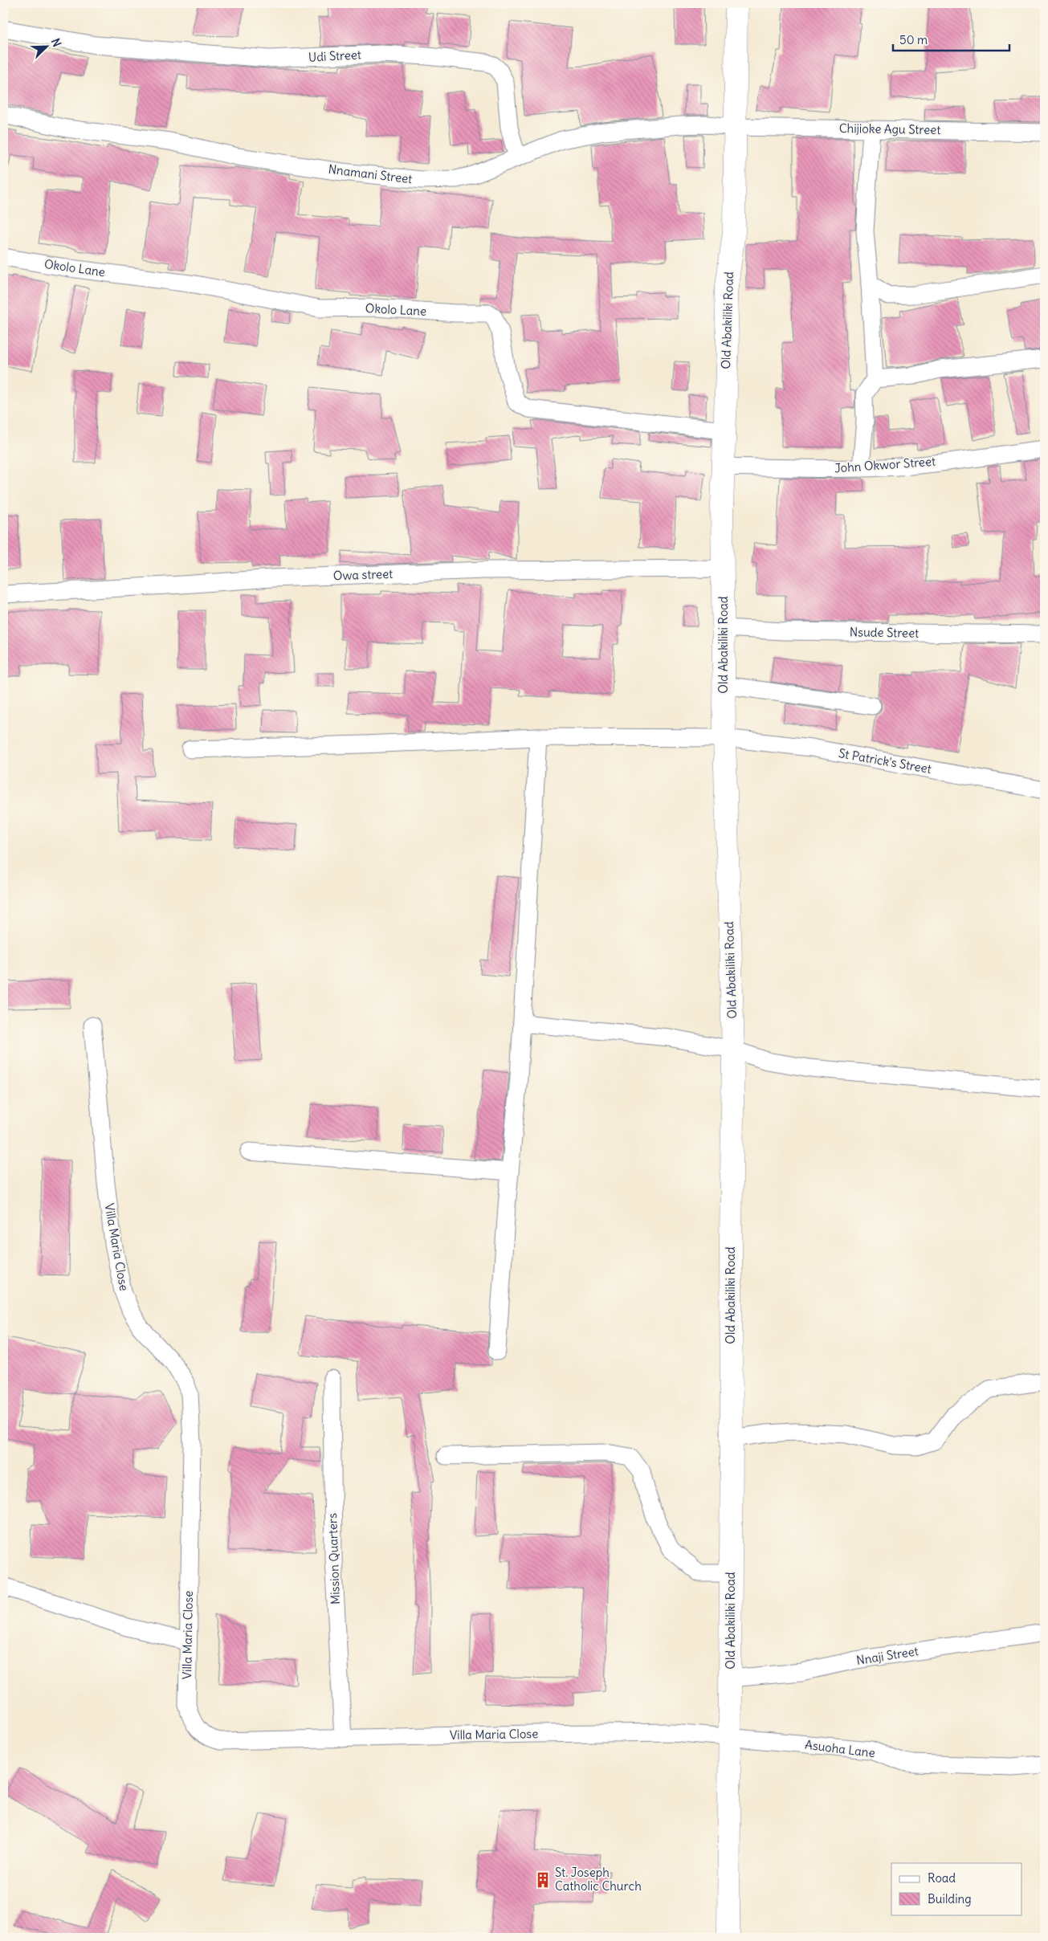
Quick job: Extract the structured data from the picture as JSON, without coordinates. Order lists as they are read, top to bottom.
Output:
{
  "streets": {
    "main road": ["Old Abakiliki Road"],
    "street": [
      "Udi Street",
      "Chijioke Agu Street",
      "Nnamani Street",
      "Okolo Lane",
      "John Okwor Street",
      "Owa street",
      "Nsude Street",
      "St Patrick's Street",
      "Villa Maria Close",
      "Mission Quarters",
      "Nnaji Street",
      "Asuoha Lane"
    ]
  },
  "crossings": [
    ["Udi Street", "Nnamani Street"],
    ["Chijioke Agu Street", "Nnamani Street"],
    ["Chijioke Agu Street", "Old Abakiliki Road"],
    ["Nnamani Street", "Old Abakiliki Road"],
    ["Okolo Lane", "Old Abakiliki Road"],
    ["Old Abakiliki Road", "John Okwor Street"],
    ["Old Abakiliki Road", "Owa street"],
    ["Old Abakiliki Road", "Nsude Street"],
    ["Old Abakiliki Road", "St Patrick's Street"],
    ["Old Abakiliki Road", "Villa Maria Close"],
    ["Old Abakiliki Road", "Nnaji Street"],
    ["Old Abakiliki Road", "Asuoha Lane"],
    ["Villa Maria Close", "Mission Quarters"],
    ["Villa Maria Close", "Asuoha Lane"]
  ],
  "places": {
    "building": ["St. Joseph Catholic Church"]
  },
  "legend": ["Road", "Building"],
  "scale_bar": "50 m",
  "north": "top right"
}
